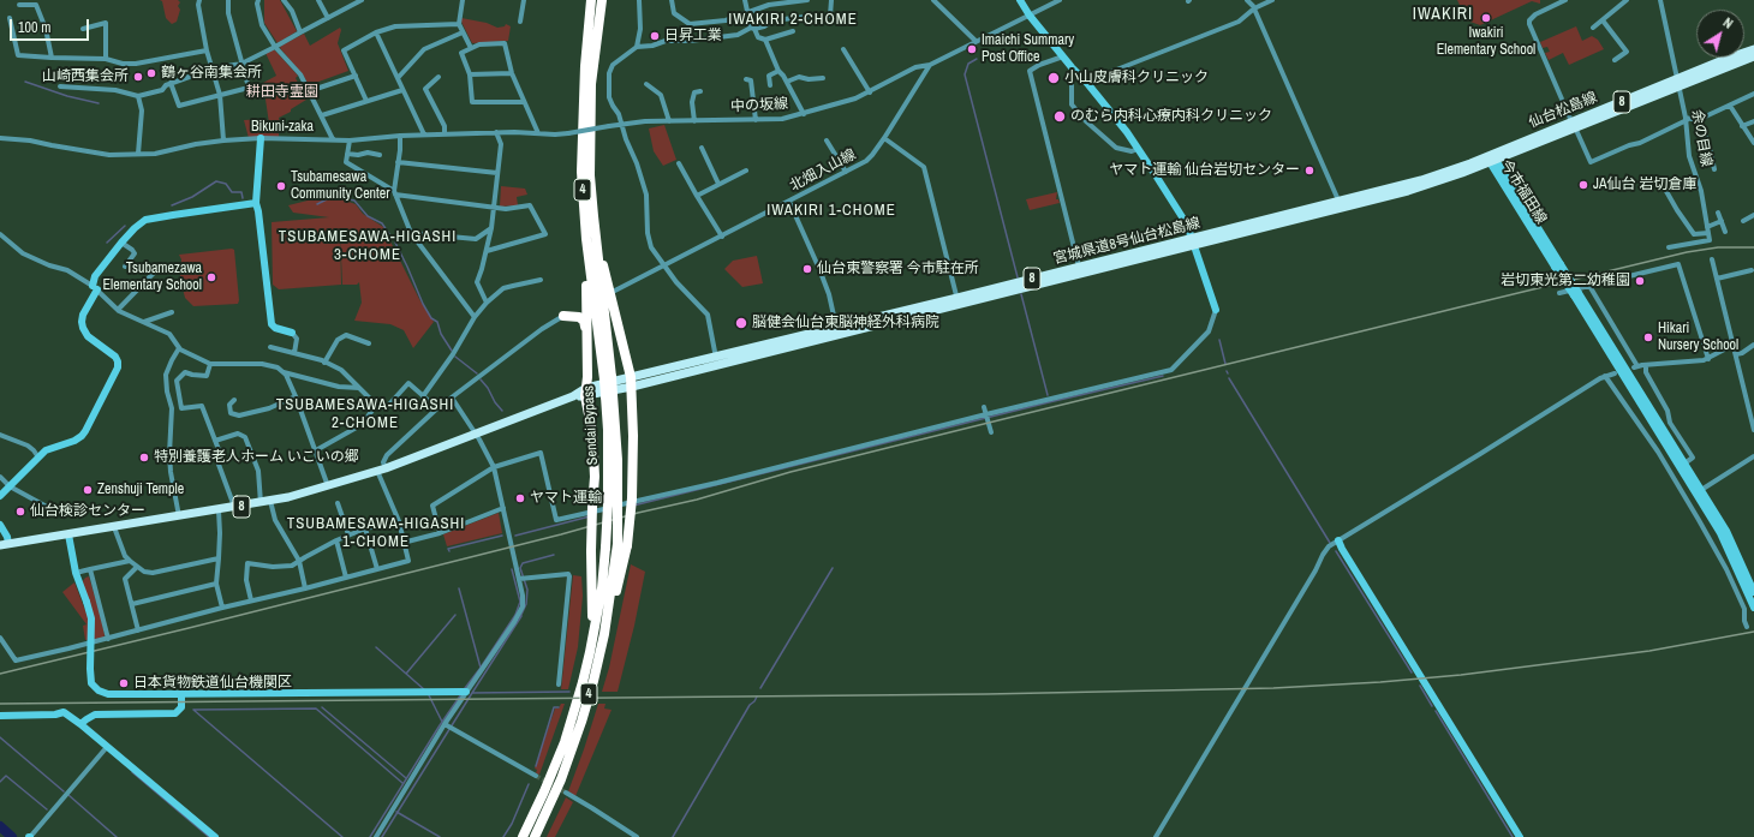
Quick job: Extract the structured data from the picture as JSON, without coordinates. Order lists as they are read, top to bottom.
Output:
{
  "streets": {
    "highway": ["4", "Sendai Bypass"],
    "main road": ["8", "仙台松島線", "宮城県道8号仙台松島線"],
    "street": [
      "中の坂線",
      "Bikuni-zaka",
      "余の目線",
      "北畑入山線",
      "今市福田線"
    ]
  },
  "crossings": [
    ["中の坂線", "Bikuni-zaka"],
    ["中の坂線", "北畑入山線"],
    ["仙台松島線", "余の目線"],
    ["仙台松島線", "今市福田線"],
    ["仙台松島線", "宮城県道8号仙台松島線"],
    ["今市福田線", "宮城県道8号仙台松島線"]
  ],
  "districts": [
    "IWAKIRI",
    "IWAKIRI 2-CHOME",
    "IWAKIRI 1-CHOME",
    "TSUBAMESAWA-HIGASHI 3-CHOME",
    "TSUBAMESAWA-HIGASHI 2-CHOME",
    "TSUBAMESAWA-HIGASHI 1-CHOME"
  ],
  "parks": ["耕田寺霊園"],
  "places": [
    "Iwakiri Elementary School",
    "日昇工業",
    "Imaichi Summary Post Office",
    "鶴ヶ谷南集会所",
    "山崎西集会所",
    "小山皮膚科クリニック",
    "のむら内科心療内科クリニック",
    "ヤマト運輸 仙台岩切センター",
    "JA仙台 岩切倉庫",
    "Tsubamesawa Community Center",
    "仙台東警察署 今市駐在所",
    "Tsubamezawa Elementary School",
    "岩切東光第二幼稚園",
    "脳健会仙台東脳神経外科病院",
    "Hikari Nursery School",
    "特別養護老人ホーム いこいの郷",
    "Zenshuji Temple",
    "ヤマト運輸",
    "仙台検診センター",
    "日本貨物鉄道仙台機関区"
  ],
  "scale_bar": "100 m",
  "north": "top right"
}
